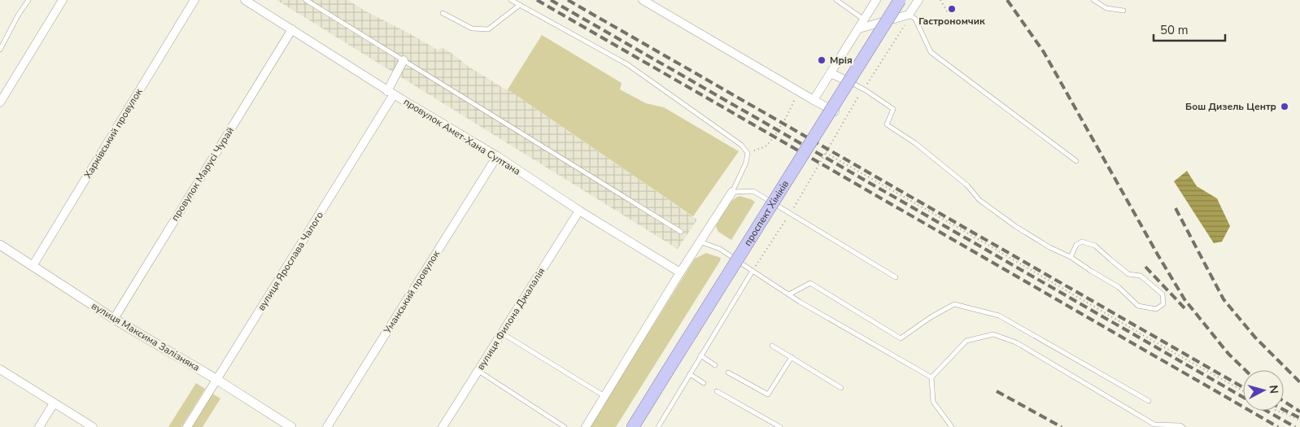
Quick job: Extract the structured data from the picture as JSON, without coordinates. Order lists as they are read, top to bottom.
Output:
{
  "streets": {
    "main road": ["проспект Хіміків"],
    "street": [
      "Харківський провулок",
      "провулок Амет-Хана Султана",
      "провулок Марусі Чурай",
      "вулиця Ярослава Чалого",
      "Уманський провулок",
      "вулиця Филона Джалалія",
      "вулиця Максима Залізняка"
    ]
  },
  "crossings": [
    ["Харківський провулок", "вулиця Максима Залізняка"],
    ["провулок Амет-Хана Султана", "провулок Марусі Чурай"],
    ["провулок Амет-Хана Султана", "вулиця Ярослава Чалого"],
    ["провулок Амет-Хана Султана", "Уманський провулок"],
    ["провулок Амет-Хана Султана", "вулиця Филона Джалалія"],
    ["провулок Марусі Чурай", "вулиця Максима Залізняка"],
    ["вулиця Ярослава Чалого", "вулиця Максима Залізняка"]
  ],
  "places": ["Гастрономчик", "Мрія", "Бош Дизель Центр"],
  "scale_bar": "50 m",
  "north": "right"
}
